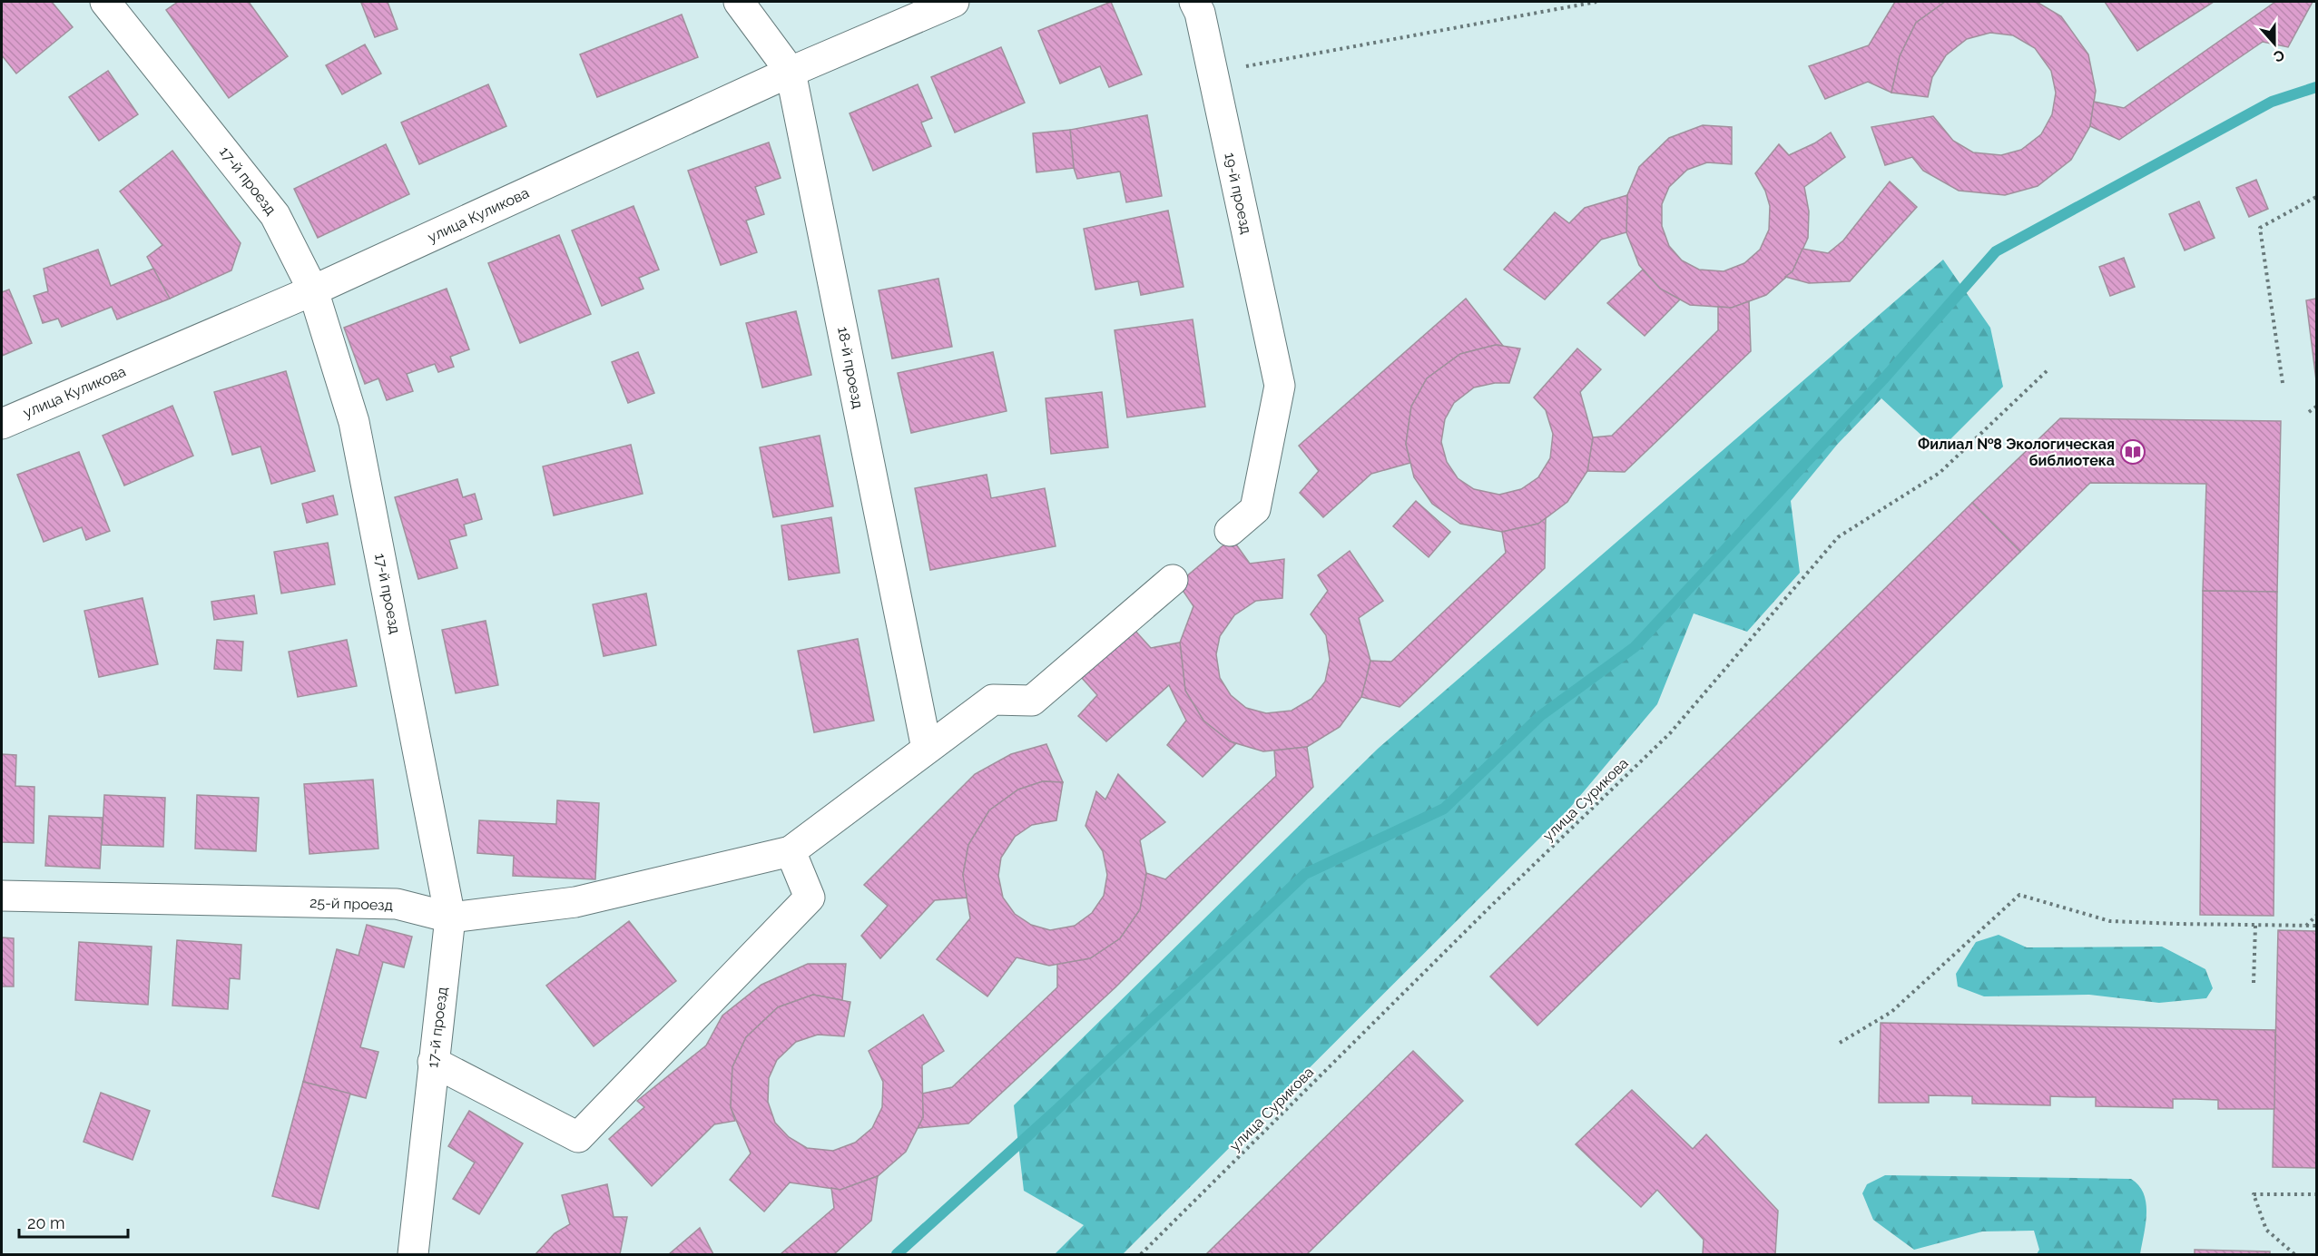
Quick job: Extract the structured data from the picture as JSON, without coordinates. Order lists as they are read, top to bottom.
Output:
{
  "streets": {
    "street": [
      "17-й проезд",
      "19-й проезд",
      "улица Куликова",
      "18-й проезд",
      "25-й проезд"
    ],
    "path": ["улица Сурикова"]
  },
  "crossings": [
    ["17-й проезд", "улица Куликова"],
    ["17-й проезд", "25-й проезд"],
    ["улица Куликова", "18-й проезд"]
  ],
  "places": {
    "library": ["Филиал №8 Экологическая библиотека"]
  },
  "scale_bar": "20 m",
  "north": "bottom"
}
